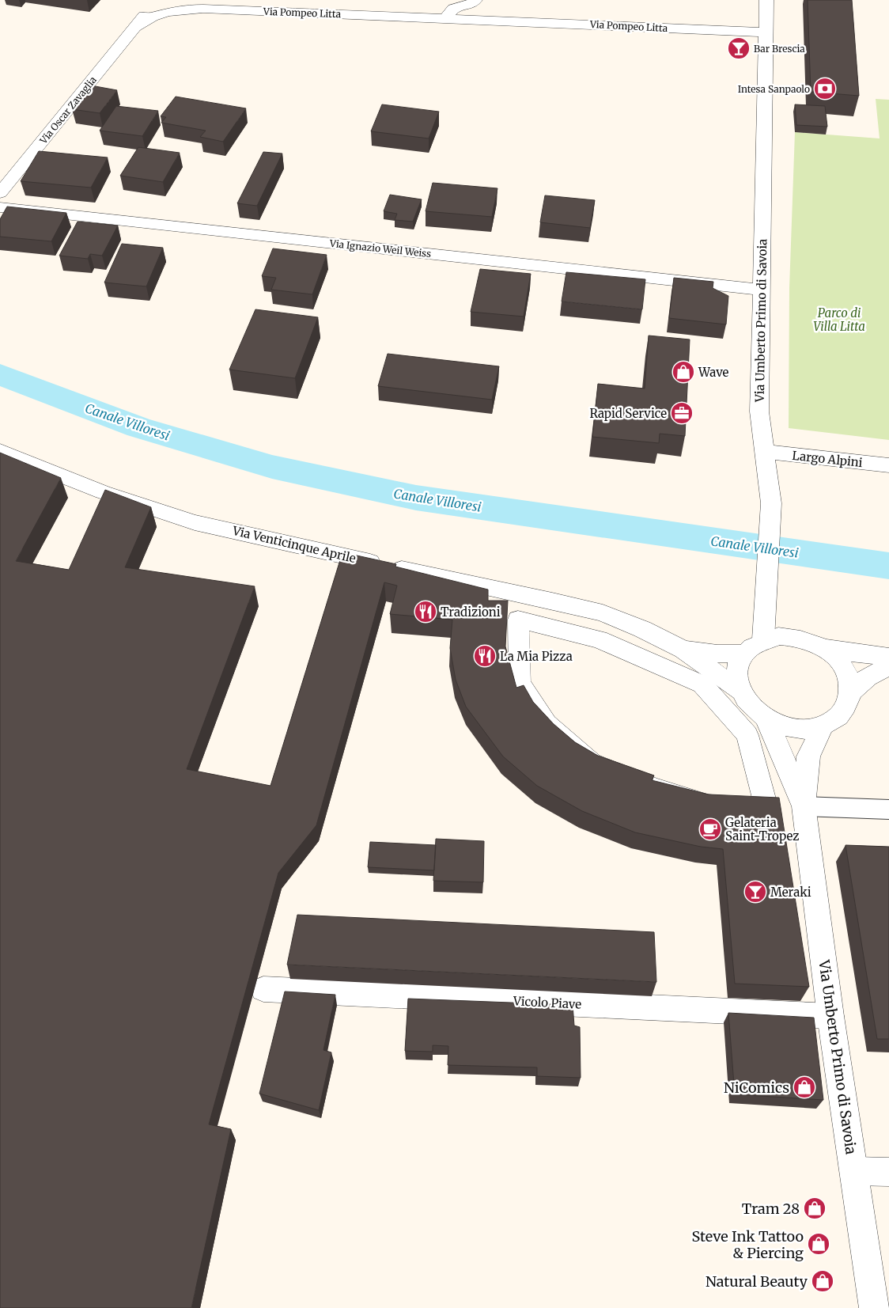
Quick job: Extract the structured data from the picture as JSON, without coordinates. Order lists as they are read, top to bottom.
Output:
{
  "streets": {
    "street": [
      "Via Pompeo Litta",
      "Via Oscar Zavaglia",
      "Via Ignazio Weil Weiss",
      "Via Umberto Primo di Savoia",
      "Largo Alpini",
      "Via Venticinque Aprile",
      "Vicolo Piave"
    ]
  },
  "crossings": [
    ["Via Pompeo Litta", "Via Oscar Zavaglia"],
    ["Via Pompeo Litta", "Via Umberto Primo di Savoia"],
    ["Via Ignazio Weil Weiss", "Via Umberto Primo di Savoia"],
    ["Via Umberto Primo di Savoia", "Largo Alpini"],
    ["Via Umberto Primo di Savoia", "Via Venticinque Aprile"],
    ["Via Umberto Primo di Savoia", "Vicolo Piave"]
  ],
  "water": ["Canale Villoresi"],
  "parks": ["Parco di Villa Litta"],
  "places": {
    "bar": ["Bar Brescia", "Meraki"],
    "bank": ["Intesa Sanpaolo"],
    "shop": [
      "Wave",
      "NiComics",
      "Tram 28",
      "Steve Ink Tattoo & Piercing",
      "Natural Beauty"
    ],
    "office": ["Rapid Service"],
    "restaurant": ["Tradizioni", "La Mia Pizza"],
    "cafe": ["Gelateria Saint-Tropez"]
  }
}
